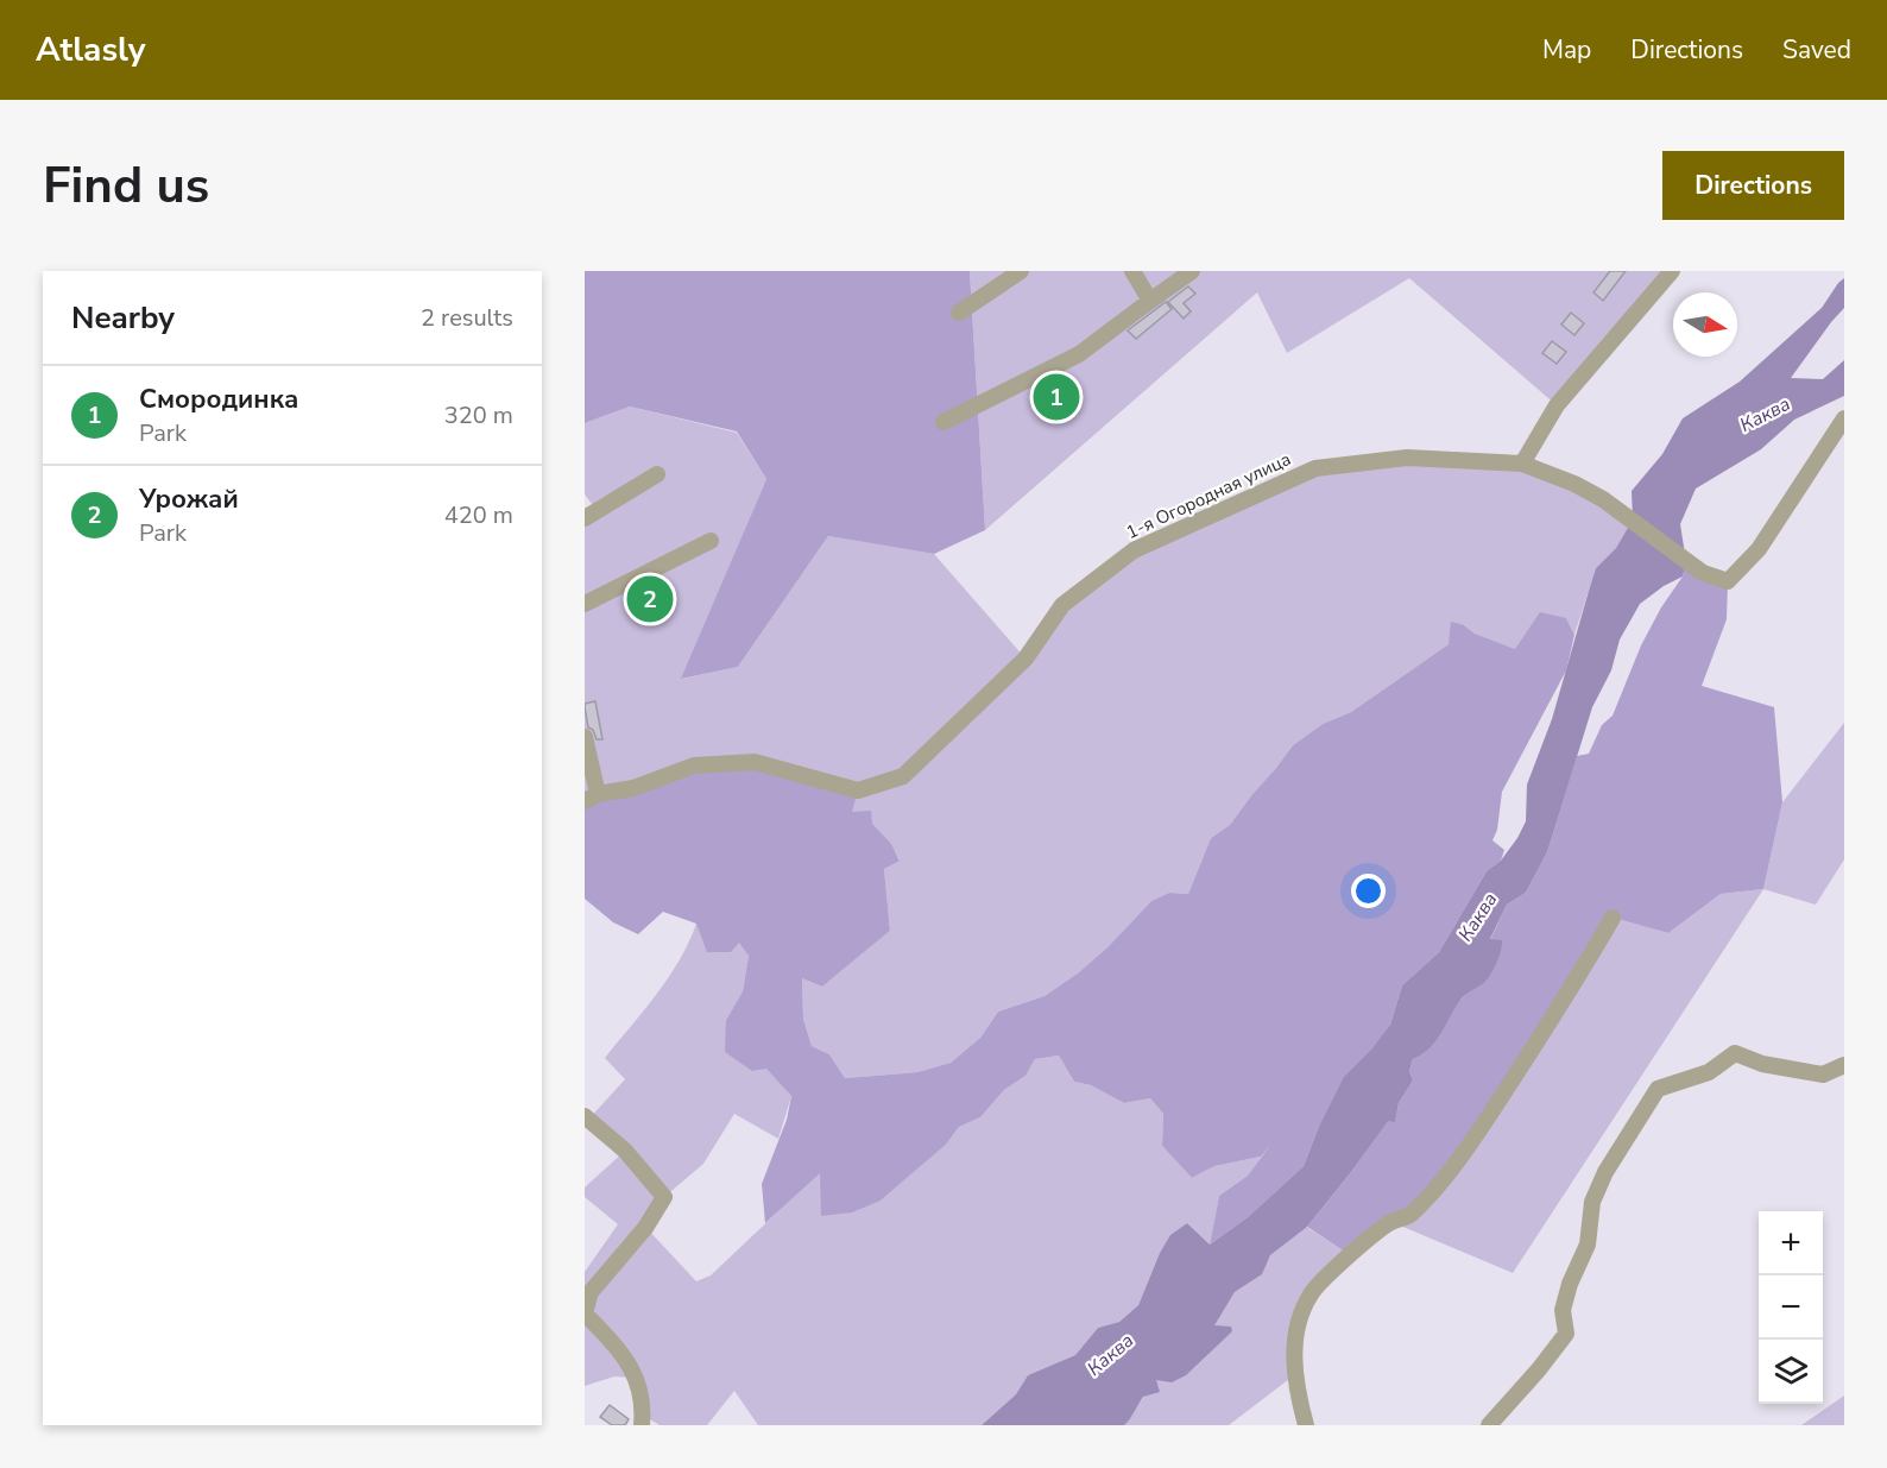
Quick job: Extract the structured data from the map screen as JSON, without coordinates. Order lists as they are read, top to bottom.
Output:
{
  "streets": {
    "street": ["1-я Огородная улица"]
  },
  "water": ["Каква"],
  "north": "right",
  "page": {
    "header": "Atlasly",
    "nav": ["Map", "Directions", "Saved"],
    "buttons": "Directions",
    "title": "Find us",
    "heading": ["Nearby", "2 results"],
    "list": [
      {
        "mark": "1",
        "name": "Смородинка",
        "note": "Park",
        "value": "320 m"
      },
      {
        "mark": "2",
        "name": "Урожай",
        "note": "Park",
        "value": "420 m"
      }
    ],
    "pins": ["1", "2"],
    "map_buttons": ["+", "−"]
  }
}
